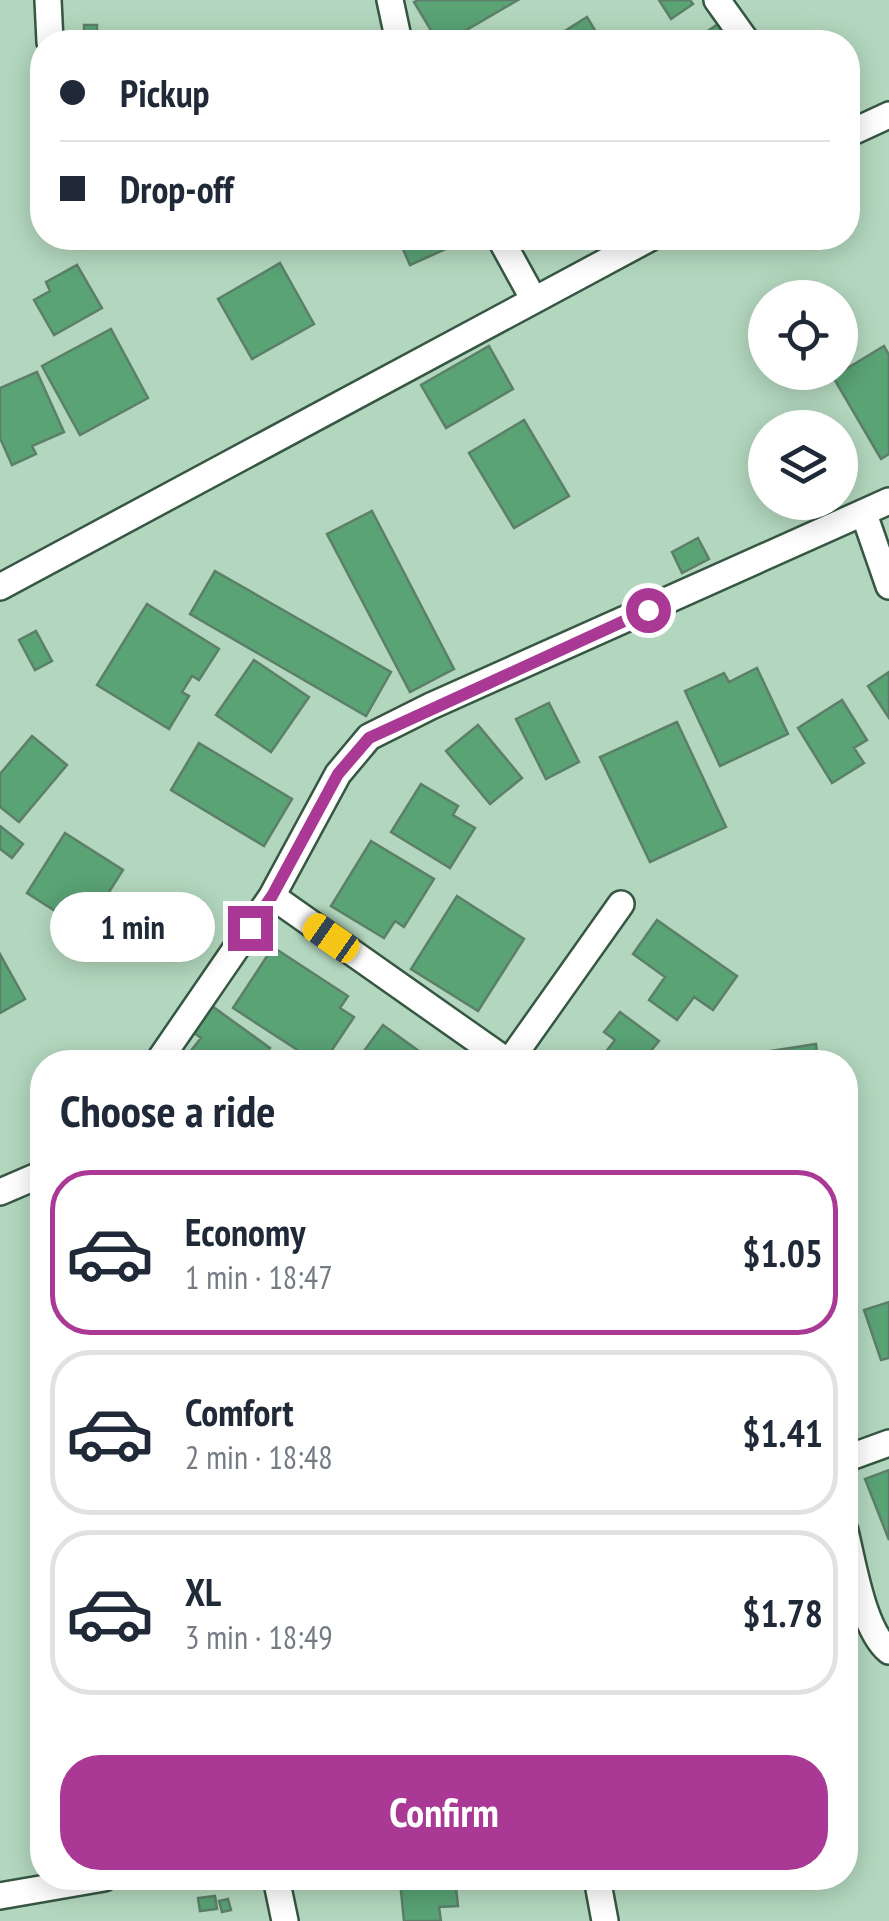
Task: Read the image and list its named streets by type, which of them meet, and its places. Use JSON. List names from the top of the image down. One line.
{"page":{"banner":["Pickup","Drop-off"],"bubble":"1 min","heading":"Choose a ride","list":[{"name":"Economy","note":"1 min · 18:47","value":"$1.05"},{"name":"Comfort","note":"2 min · 18:48","value":"$1.41"},{"name":"XL","note":"3 min · 18:49","value":"$1.78"}],"buttons":"Confirm"}}
